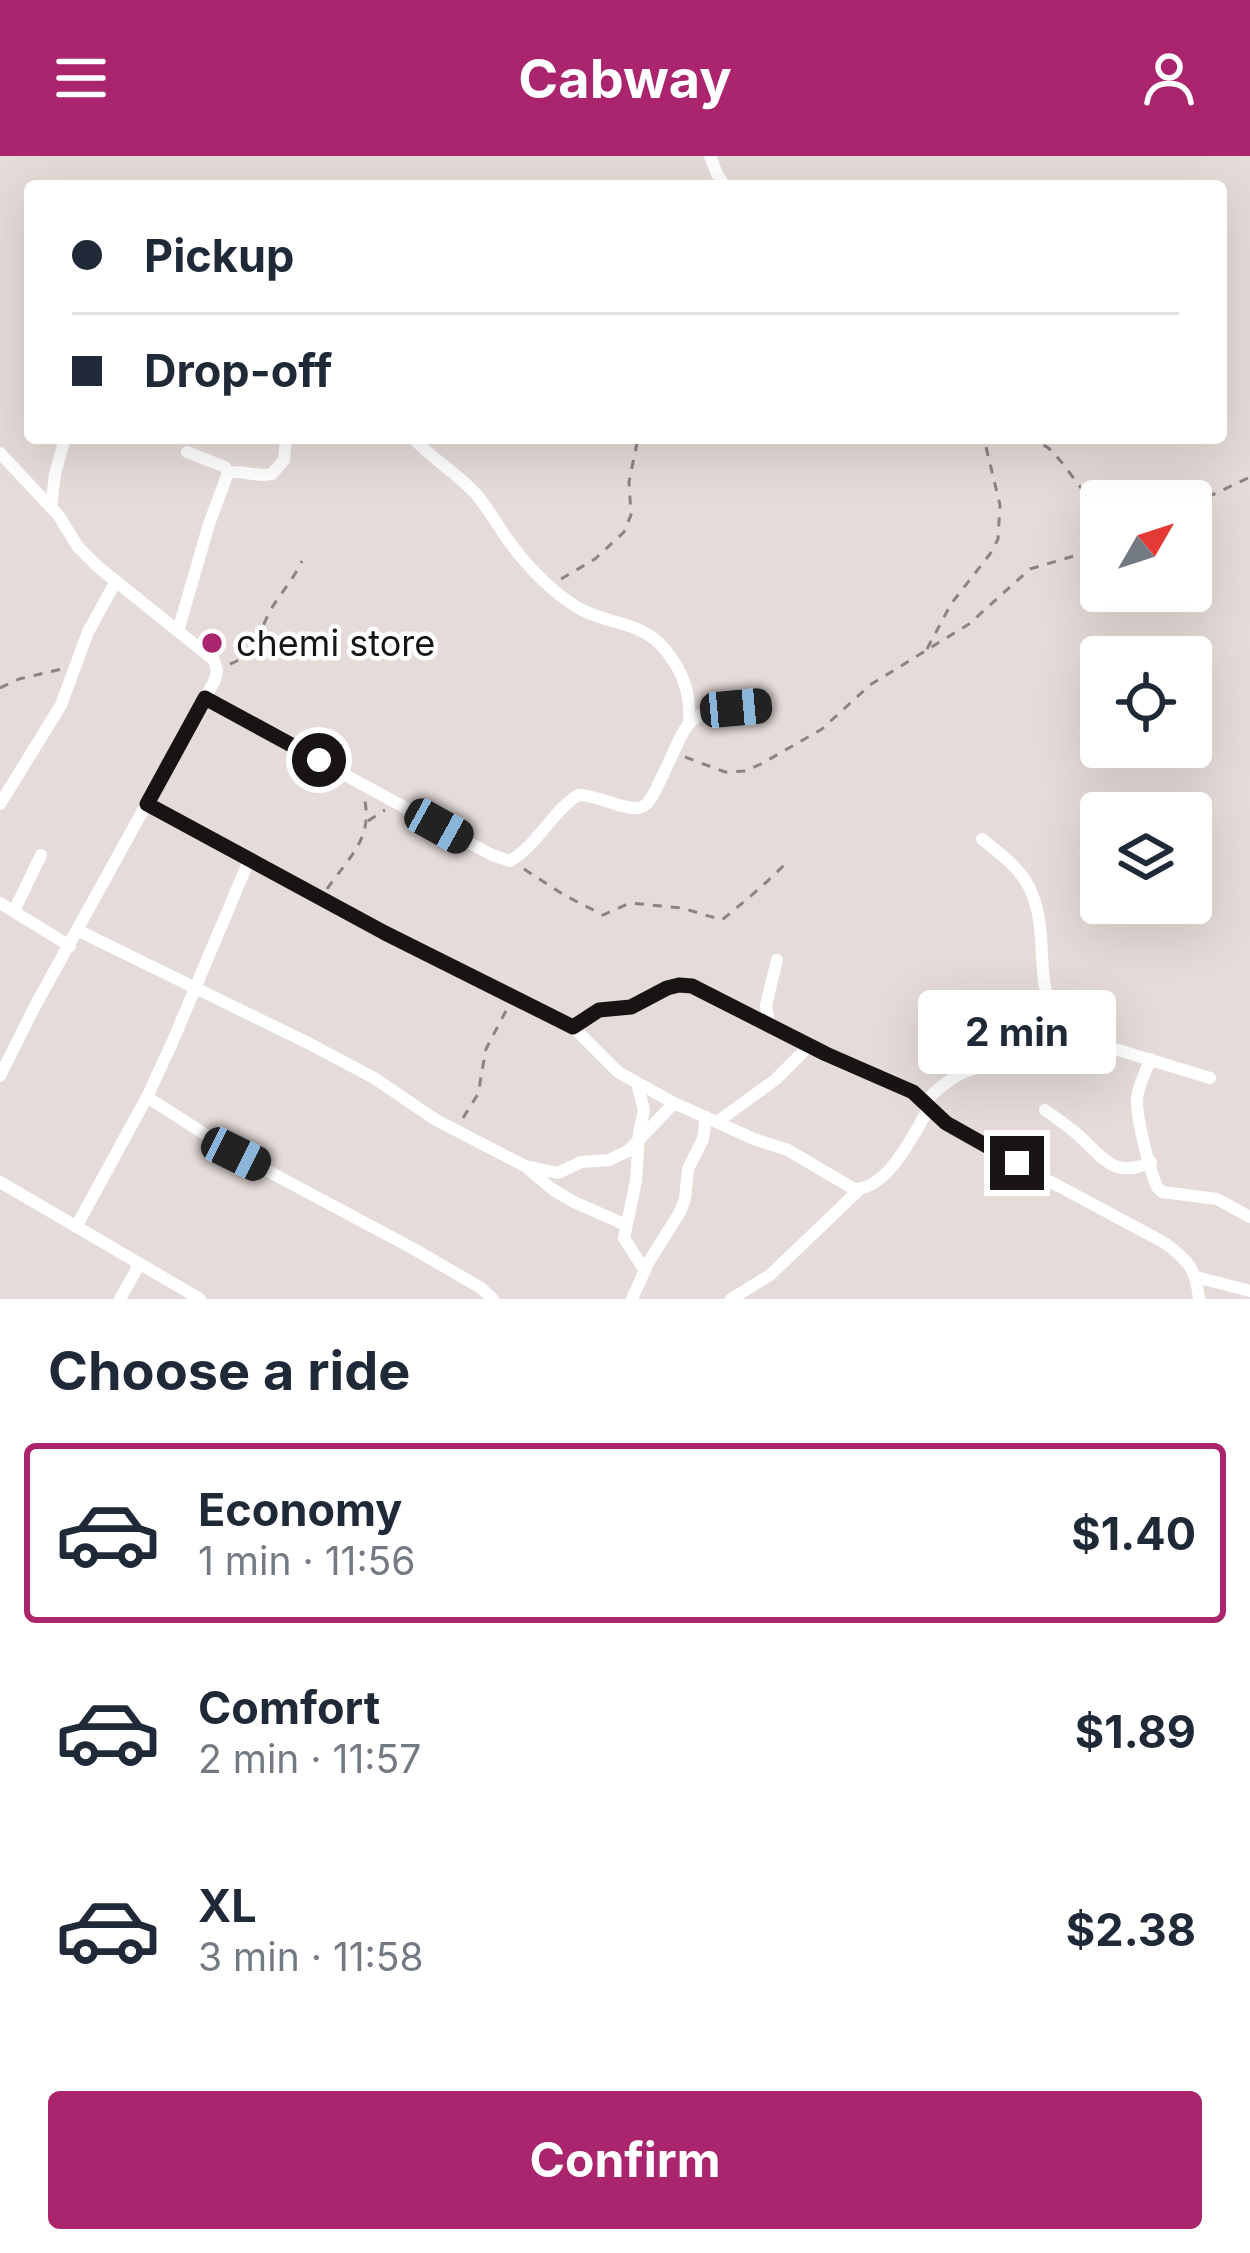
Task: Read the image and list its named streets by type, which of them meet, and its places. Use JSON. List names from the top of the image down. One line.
{"places":["chemi store"],"north":"top right","page":{"header":"Cabway","banner":["Pickup","Drop-off"],"bubble":"2 min","heading":"Choose a ride","list":[{"name":"Economy","note":"1 min · 11:56","value":"$1.40"},{"name":"Comfort","note":"2 min · 11:57","value":"$1.89"},{"name":"XL","note":"3 min · 11:58","value":"$2.38"}],"buttons":"Confirm"}}
